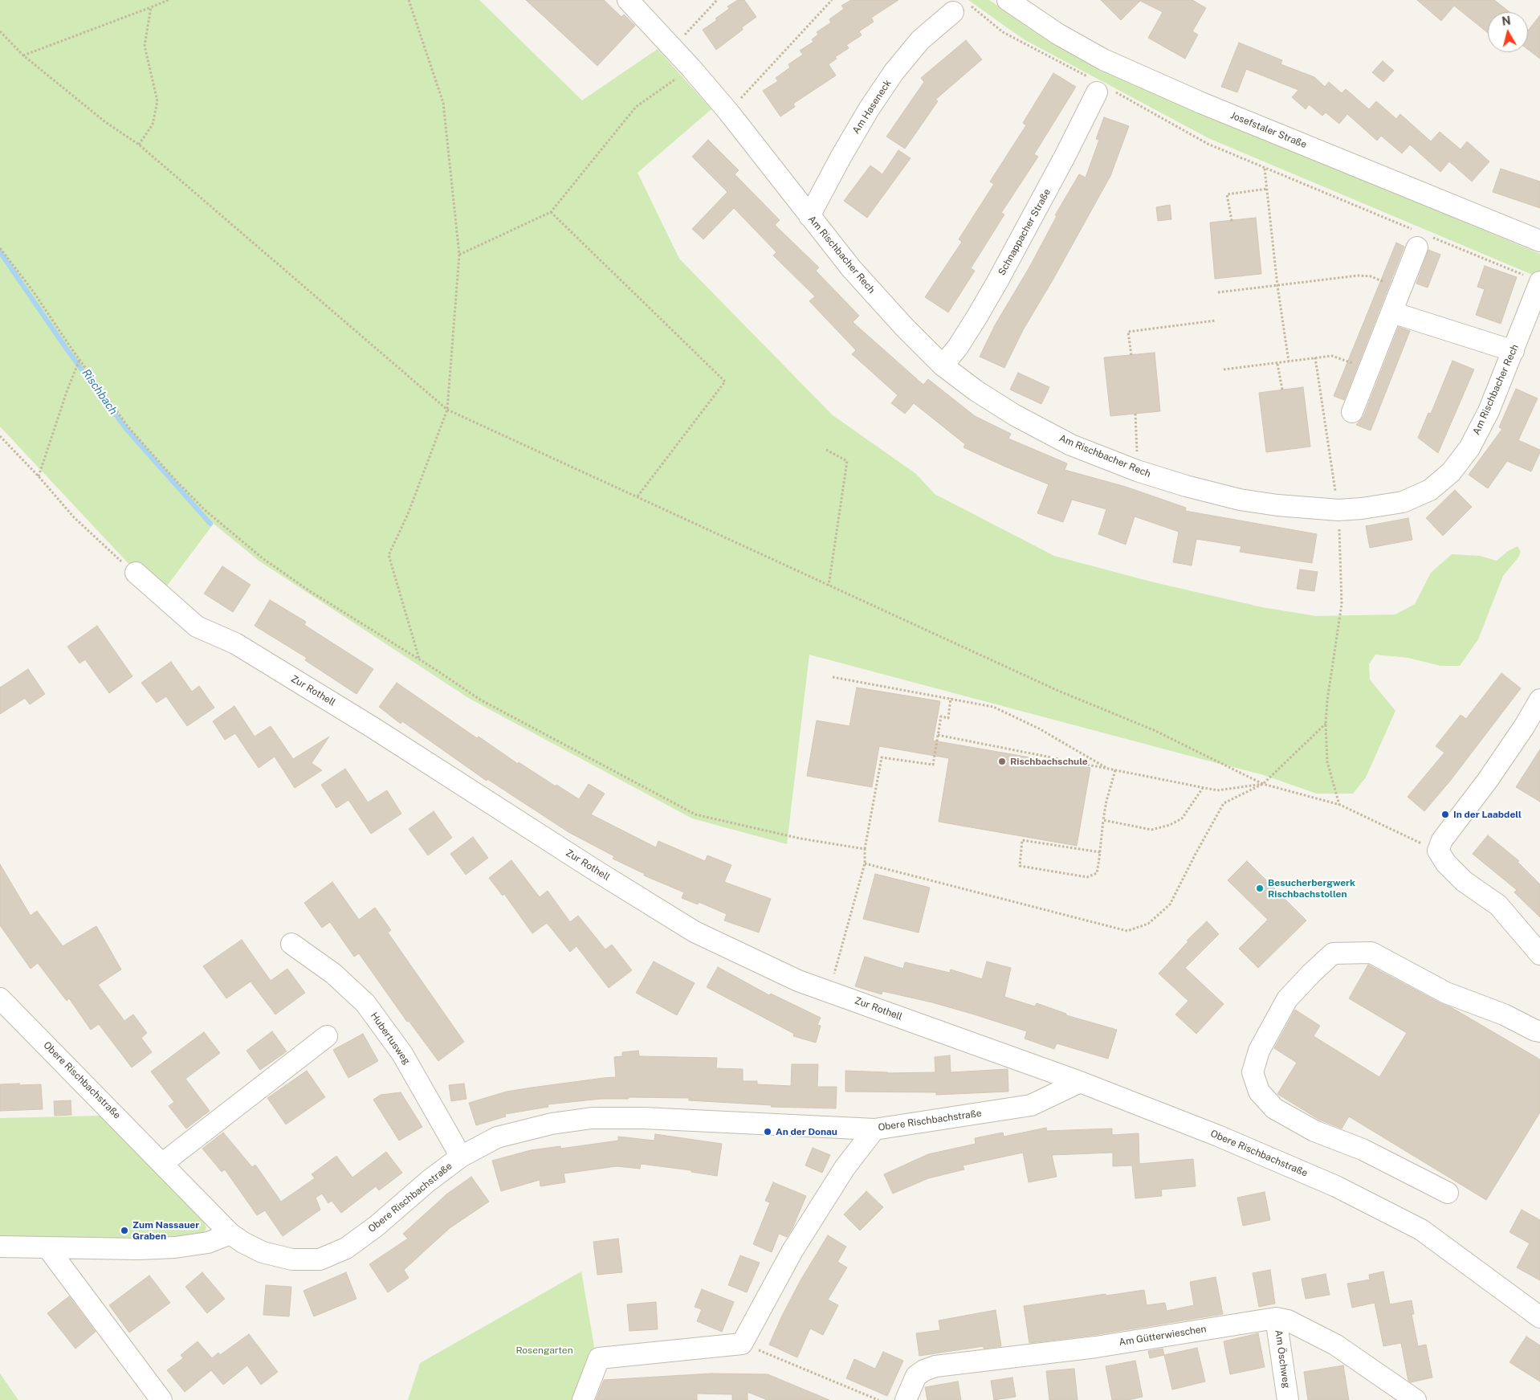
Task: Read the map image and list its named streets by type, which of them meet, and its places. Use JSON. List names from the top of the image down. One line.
{"streets":{"street":["Am Haseneck","Josefstaler Straße","Schnappacher Straße","Am Rischbacher Rech","Zur Rothell","Hubertusweg","Obere Rischbachstraße","Am Gütterwieschen","Am Öschweg"]},"crossings":[["Am Haseneck","Am Rischbacher Rech"],["Schnappacher Straße","Am Rischbacher Rech"],["Zur Rothell","Obere Rischbachstraße"],["Hubertusweg","Obere Rischbachstraße"],["Am Gütterwieschen","Am Öschweg"]],"water":["Rischbach"],"parks":["Rosengarten"],"places":["Rischbachschule","In der Laabdell","Besucherbergwerk Rischbachstollen","An der Donau","Zum Nassauer Graben"],"north":"top"}
